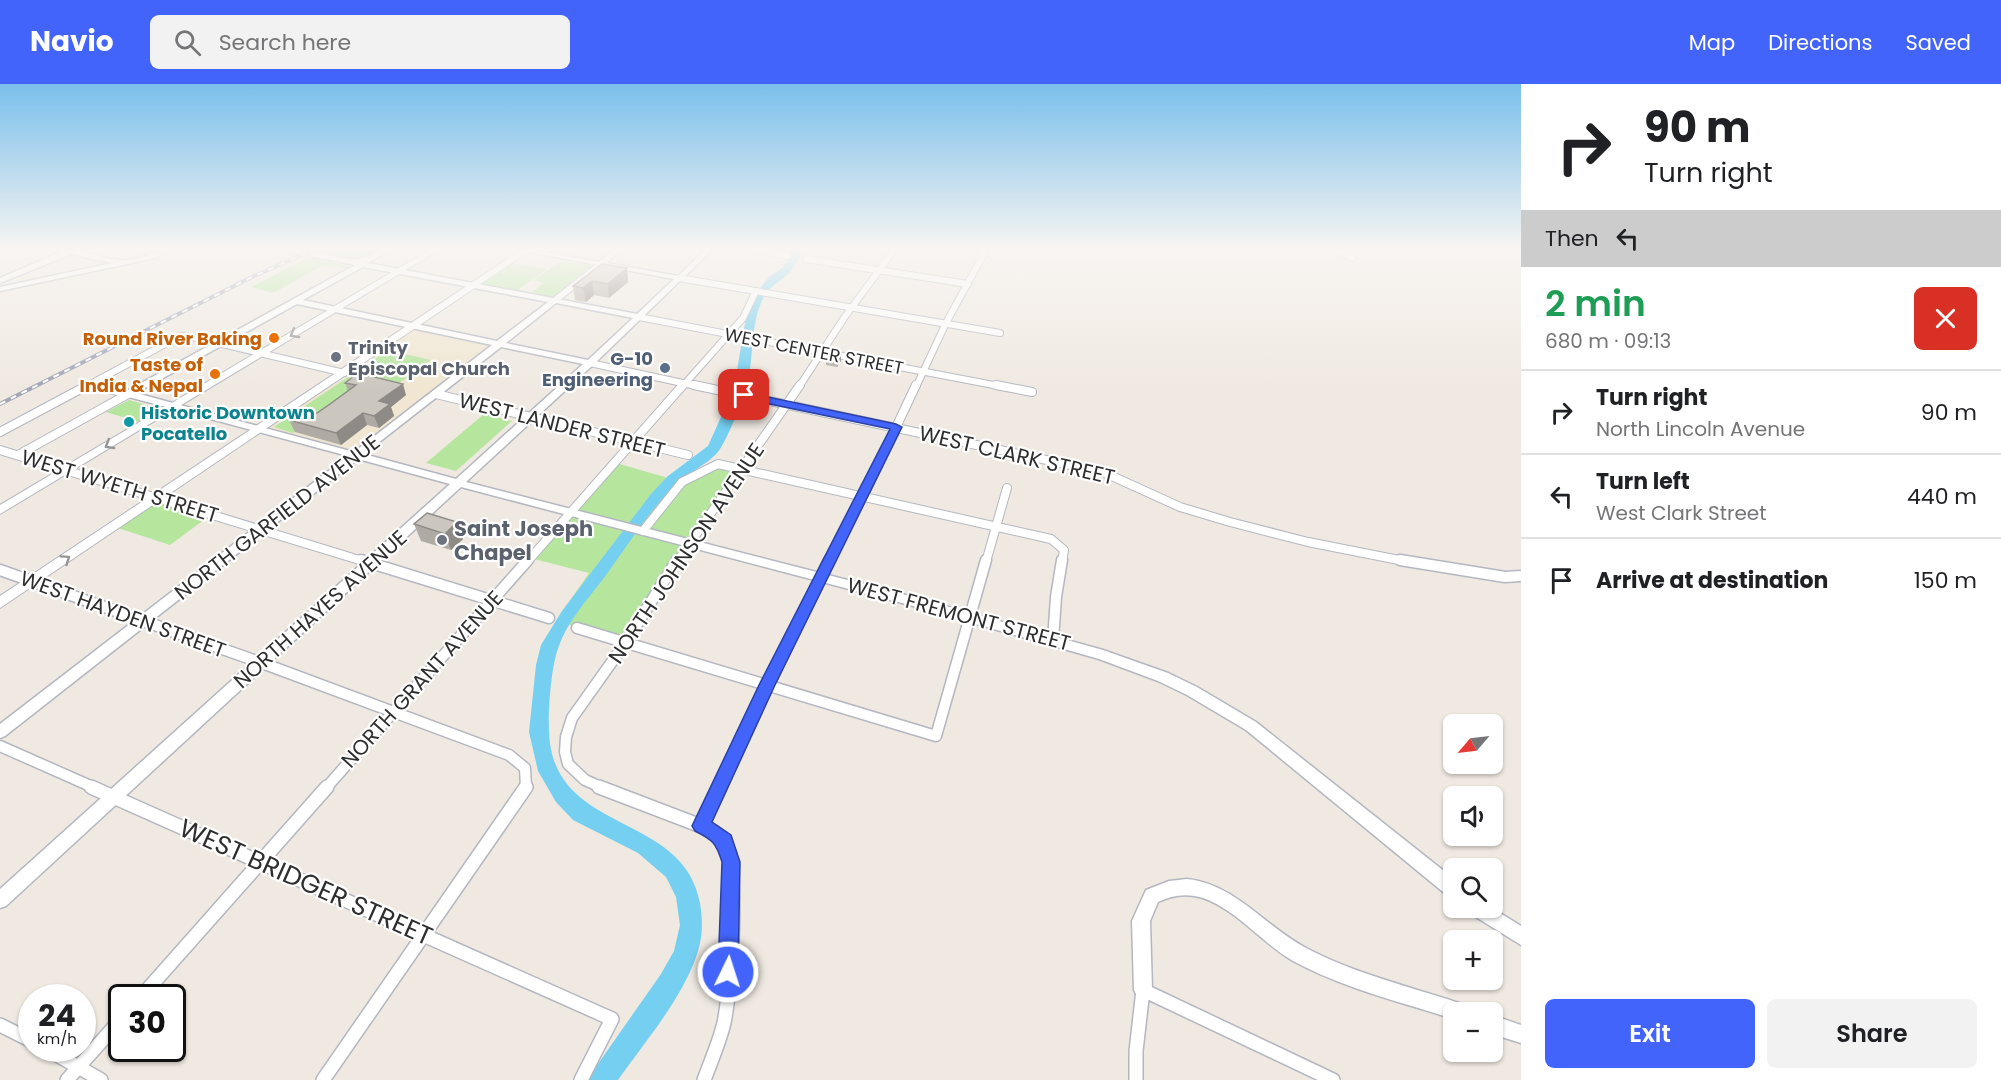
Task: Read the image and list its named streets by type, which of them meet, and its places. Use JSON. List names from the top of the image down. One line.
{"streets":{"street":["WEST CENTER STREET","WEST LANDER STREET","WEST CLARK STREET","WEST WYETH STREET","NORTH GARFIELD AVENUE","NORTH JOHNSON AVENUE","NORTH HAYES AVENUE","WEST HAYDEN STREET","WEST FREMONT STREET","NORTH GRANT AVENUE","WEST BRIDGER STREET"]},"crossings":[["WEST CENTER STREET","NORTH GARFIELD AVENUE"],["WEST CENTER STREET","NORTH JOHNSON AVENUE"],["WEST CENTER STREET","NORTH HAYES AVENUE"],["WEST CENTER STREET","NORTH GRANT AVENUE"],["WEST LANDER STREET","NORTH GARFIELD AVENUE"],["WEST LANDER STREET","NORTH HAYES AVENUE"],["WEST LANDER STREET","NORTH GRANT AVENUE"],["WEST CLARK STREET","NORTH GARFIELD AVENUE"],["WEST CLARK STREET","NORTH JOHNSON AVENUE"],["WEST CLARK STREET","NORTH HAYES AVENUE"],["WEST CLARK STREET","NORTH GRANT AVENUE"],["WEST WYETH STREET","NORTH GARFIELD AVENUE"],["WEST WYETH STREET","NORTH HAYES AVENUE"],["WEST WYETH STREET","NORTH GRANT AVENUE"],["NORTH GARFIELD AVENUE","WEST HAYDEN STREET"],["NORTH GARFIELD AVENUE","WEST FREMONT STREET"],["NORTH JOHNSON AVENUE","WEST FREMONT STREET"],["NORTH HAYES AVENUE","WEST HAYDEN STREET"],["NORTH HAYES AVENUE","WEST FREMONT STREET"],["NORTH HAYES AVENUE","WEST BRIDGER STREET"],["WEST HAYDEN STREET","NORTH GRANT AVENUE"],["WEST HAYDEN STREET","WEST BRIDGER STREET"],["WEST FREMONT STREET","NORTH GRANT AVENUE"],["NORTH GRANT AVENUE","WEST BRIDGER STREET"]],"places":["Round River Baking","Trinity Episcopal Church","G-10 Engineering","Taste of India & Nepal","Historic Downtown Pocatello","Saint Joseph Chapel"],"north":"bottom left","page":{"header":"Navio","search":"Search here","nav":["Map","Directions","Saved"],"turn":["90 m","Turn right"],"then":"Then","heading":["2 min","680 m · 09:13"],"list":[{"name":"Turn right","note":"North Lincoln Avenue","value":"90 m"},{"name":"Turn left","note":"West Clark Street","value":"440 m"},{"name":"Arrive at destination","value":"150 m"}],"map_buttons":["+","−"],"speed":"24 km/h","limit":"30","buttons":["Exit","Share"]}}
